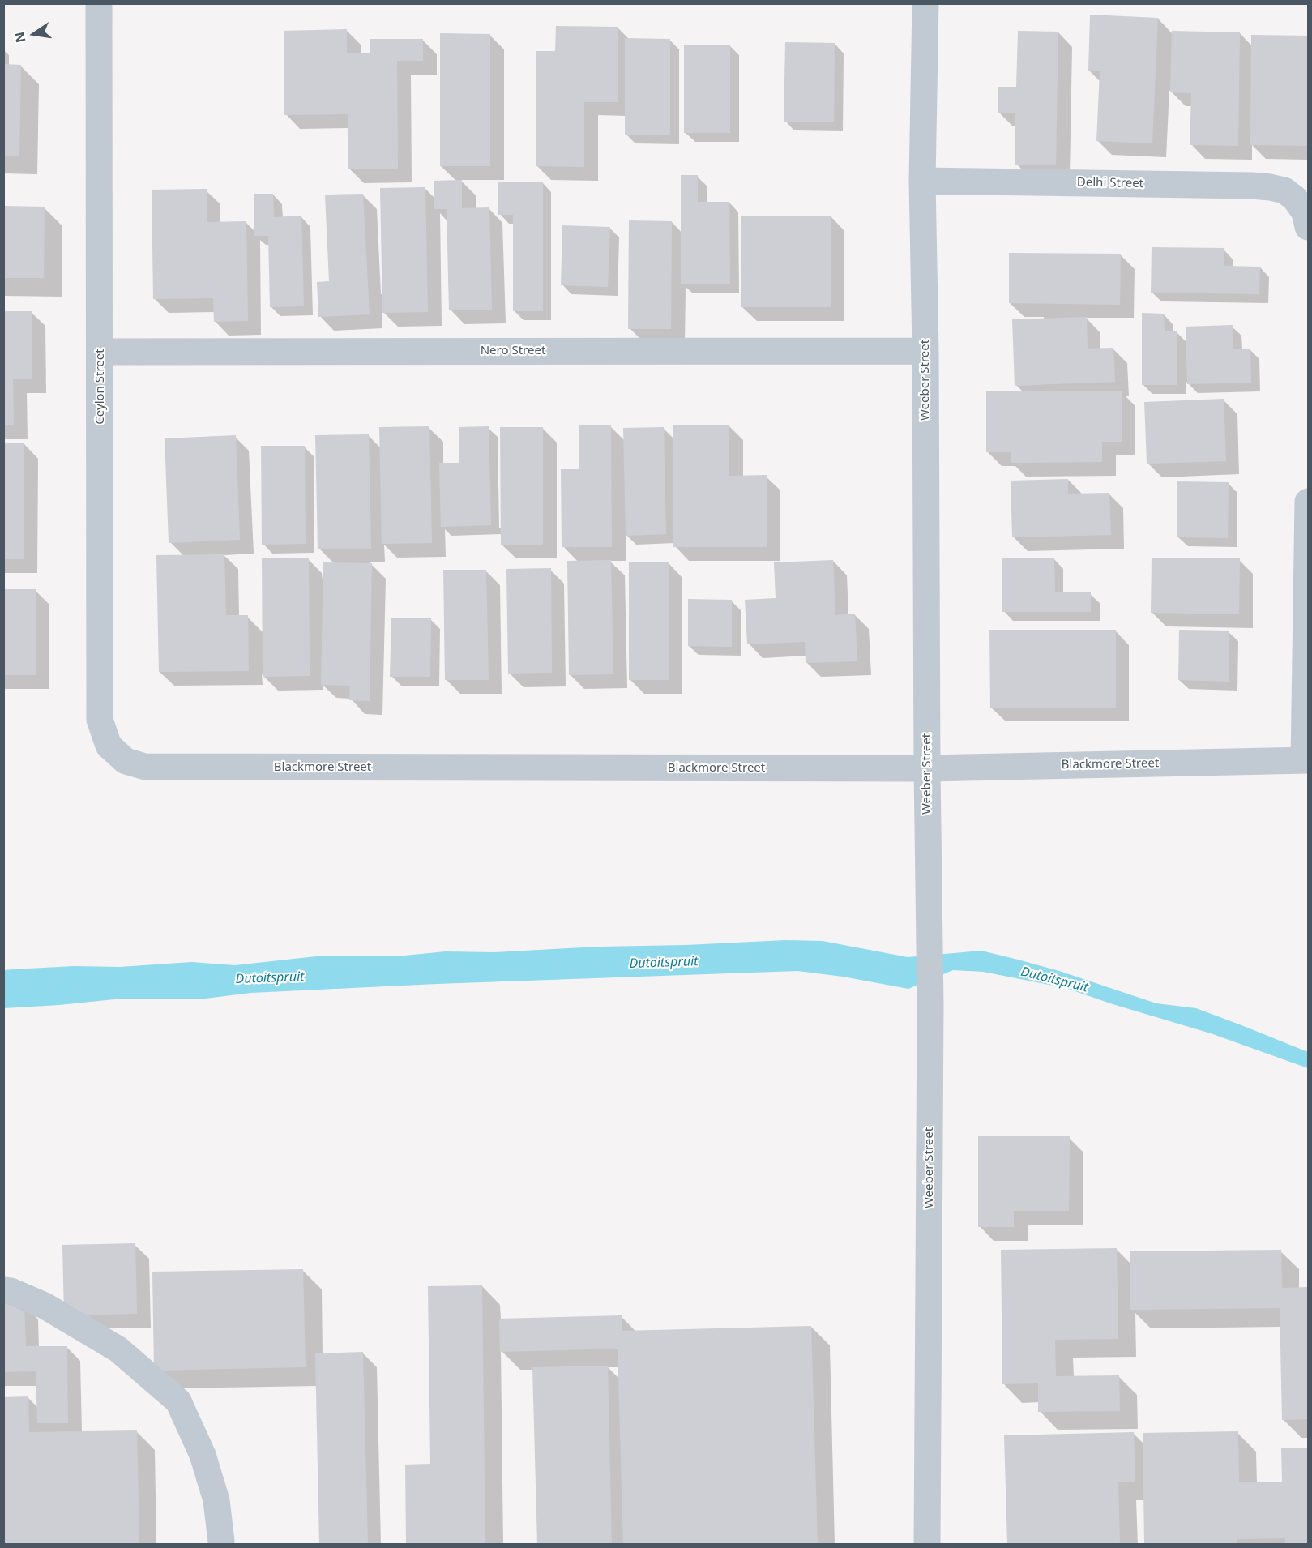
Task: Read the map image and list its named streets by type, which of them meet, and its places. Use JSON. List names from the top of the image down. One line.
{"streets":{"street":["Delhi Street","Nero Street","Weeber Street","Ceylon Street","Blackmore Street"]},"crossings":[["Delhi Street","Weeber Street"],["Nero Street","Weeber Street"],["Nero Street","Ceylon Street"],["Weeber Street","Blackmore Street"],["Ceylon Street","Blackmore Street"]],"water":["Dutoitspruit"],"north":"left"}
